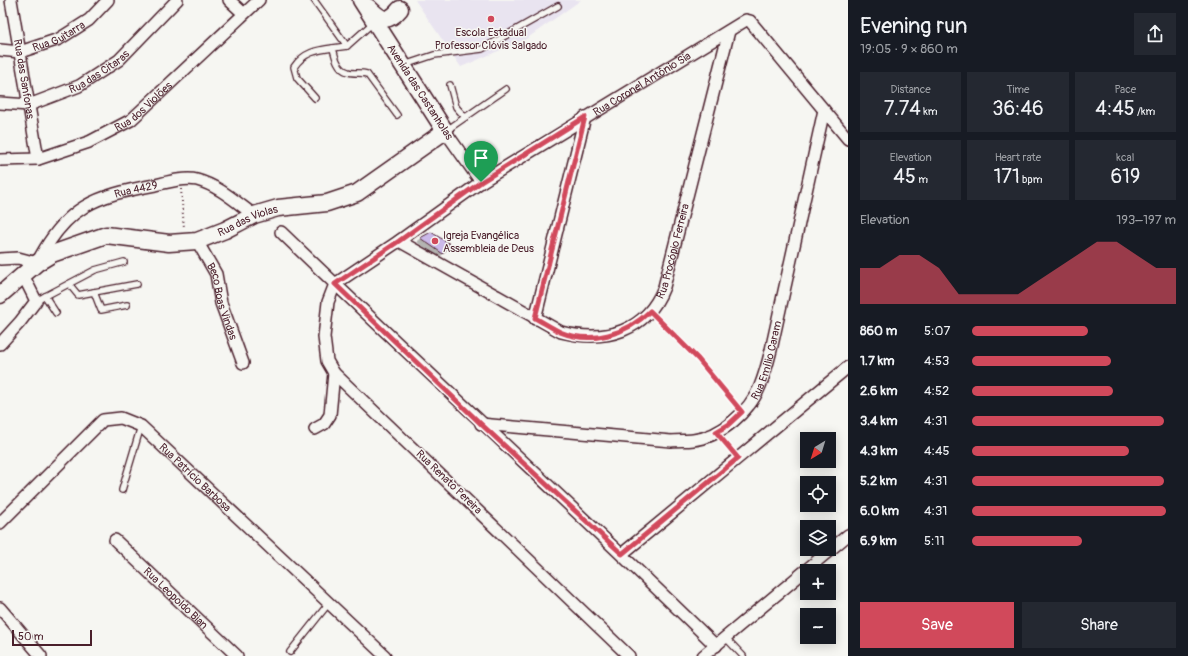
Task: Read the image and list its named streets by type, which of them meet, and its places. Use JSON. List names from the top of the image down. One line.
{"streets":{"street":["Rua Guitarra","Rua das Citaras","Rua das Sanfonas","Rua Coronel Antônio Sia","Avenida das Castanholas","Rua dos Violões","Rua 4429","Rua das Violas","Rua Procópio Ferreira","Beco Boas Vindas","Rua Emílio Caram","Rua Patrício Barbosa","Rua Renato Pereira","Rua Leopoldo Bian"]},"crossings":[["Rua Guitarra","Rua das Sanfonas"],["Rua das Citaras","Rua das Sanfonas"],["Rua das Sanfonas","Rua dos Violões"],["Rua Coronel Antônio Sia","Avenida das Castanholas"],["Rua Coronel Antônio Sia","Rua Procópio Ferreira"],["Rua Coronel Antônio Sia","Rua Emílio Caram"],["Rua Coronel Antônio Sia","Rua Renato Pereira"],["Avenida das Castanholas","Rua das Violas"],["Rua 4429","Rua das Violas"],["Rua das Violas","Beco Boas Vindas"]],"places":["Escola Estadual Professor Clóvis Salgado","Igreja Evangélica Assembleia de Deus"],"scale_bar":"50 m","north":"bottom left","page":{"heading":["Evening run","19:05 · 9 × 860 m"],"stats":[["Distance","7.74 km"],["Time","36:46"],["Pace","4:45 /km"],["Elevation","45 m"],["Heart rate","171 bpm"],["kcal","619"]],"chart":["Elevation","193–197 m"],"list":[{"name":"860 m","note":"5:07"},{"name":"1.7 km","note":"4:53"},{"name":"2.6 km","note":"4:52"},{"name":"3.4 km","note":"4:31"},{"name":"4.3 km","note":"4:45"},{"name":"5.2 km","note":"4:31"},{"name":"6.0 km","note":"4:31"},{"name":"6.9 km","note":"5:11"}],"map_buttons":["+","−"],"buttons":["Save","Share"],"scale":"50 m"}}
